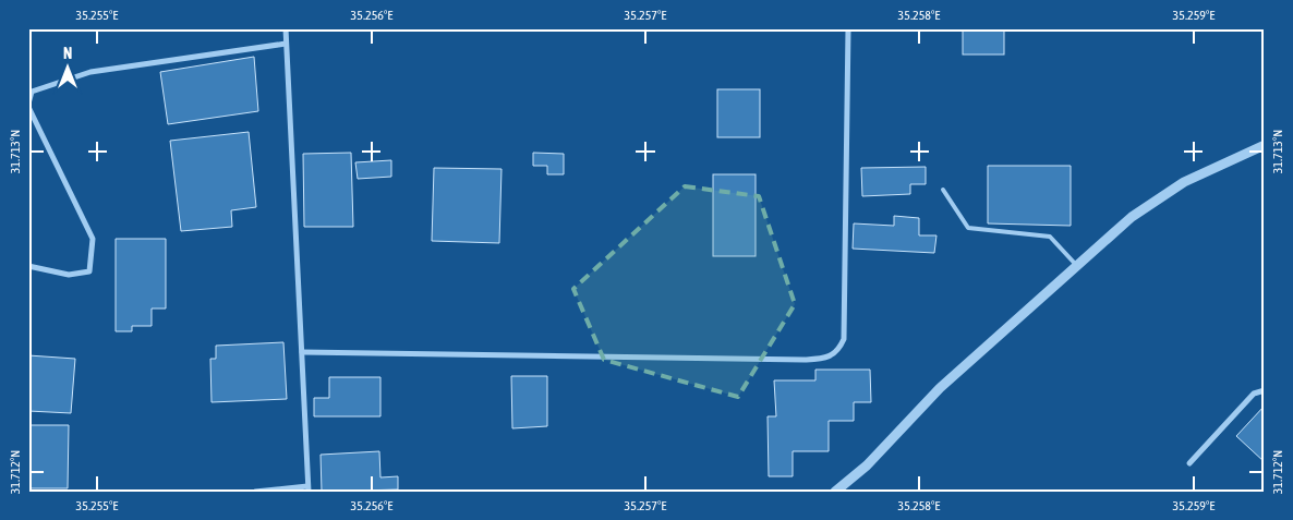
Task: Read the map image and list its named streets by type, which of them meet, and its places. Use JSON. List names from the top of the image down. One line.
{"north":"top","coordinates":["35.255°E","35.256°E","35.257°E","35.258°E","35.259°E","31.713°N","31.712°N"]}
